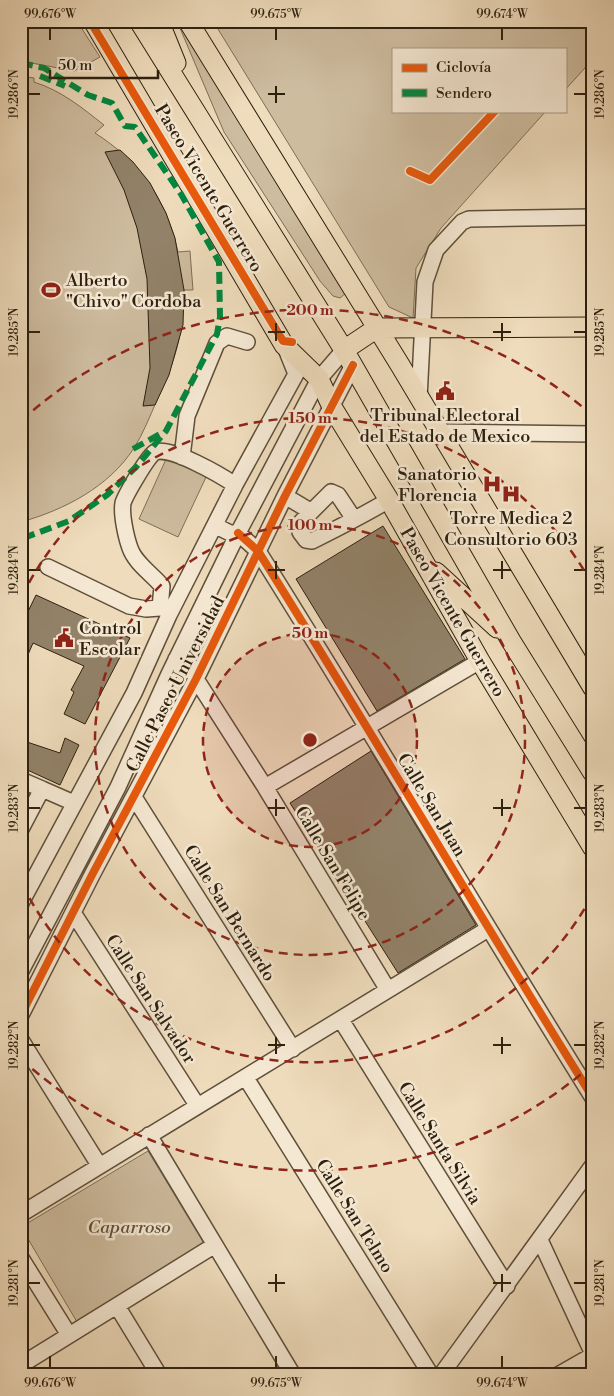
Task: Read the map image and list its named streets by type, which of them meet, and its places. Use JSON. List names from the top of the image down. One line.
{"streets":{"main road":["Paseo Vicente Guerrero"],"street":["Calle Paseo Universidad","Calle San Juan","Calle San Felipe","Calle San Bernardo","Calle San Salvador","Calle Santa Silvia","Calle San Telmo"]},"crossings":[["Paseo Vicente Guerrero","Calle Paseo Universidad"],["Calle Paseo Universidad","Calle San Juan"],["Calle Paseo Universidad","Calle San Felipe"],["Calle Paseo Universidad","Calle San Bernardo"],["Calle Paseo Universidad","Calle San Salvador"]],"parks":["Caparroso"],"places":{"sports":["Alberto \"Chivo\" Cordoba"],"public building":["Tribunal Electoral del Estado de Mexico","Control Escolar"],"hospital":["Sanatorio Florencia","Torre Medica 2 Consultorio 603"]},"legend":["Ciclovía","Sendero"],"scale_bar":"50 m","coordinates":["99.676°W","99.675°W","99.674°W","19.286°N","19.285°N","19.284°N","19.283°N","19.282°N","19.281°N"],"rings":["200 m","150 m","100 m","50 m"]}
